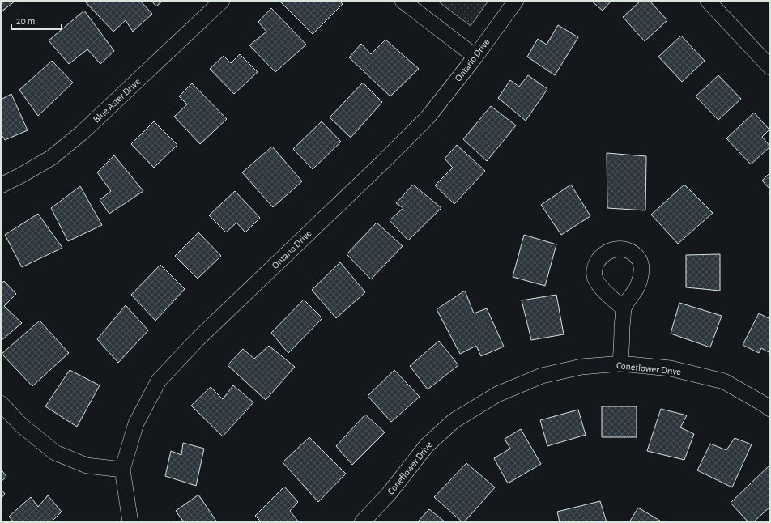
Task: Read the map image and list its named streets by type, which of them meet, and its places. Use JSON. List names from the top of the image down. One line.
{"streets":{"street":["Ontario Drive","Blue Aster Drive","Coneflower Drive"]},"scale_bar":"20 m"}
